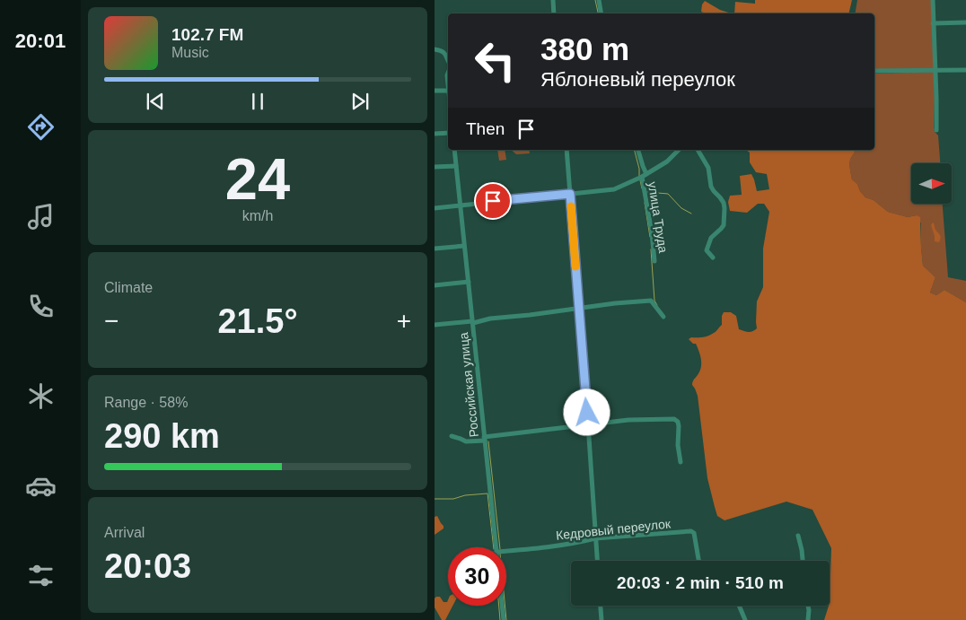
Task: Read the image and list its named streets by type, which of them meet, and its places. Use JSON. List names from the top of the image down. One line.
{"streets":{"street":["улица Труда","Российская улица","Кедровый переулок"]},"north":"right","page":{"tabs":"20:01","turn":["380 m","Яблоневый переулок"],"song":["102.7 FM","Music"],"then":"Then","tile":[["24","km/h"],"Climate",["Range · 58%","290 km"],["Arrival","20:03"]],"heat":["−","21.5°","+"],"limit":"30","trip":"20:03 · 2 min · 510 m"}}
